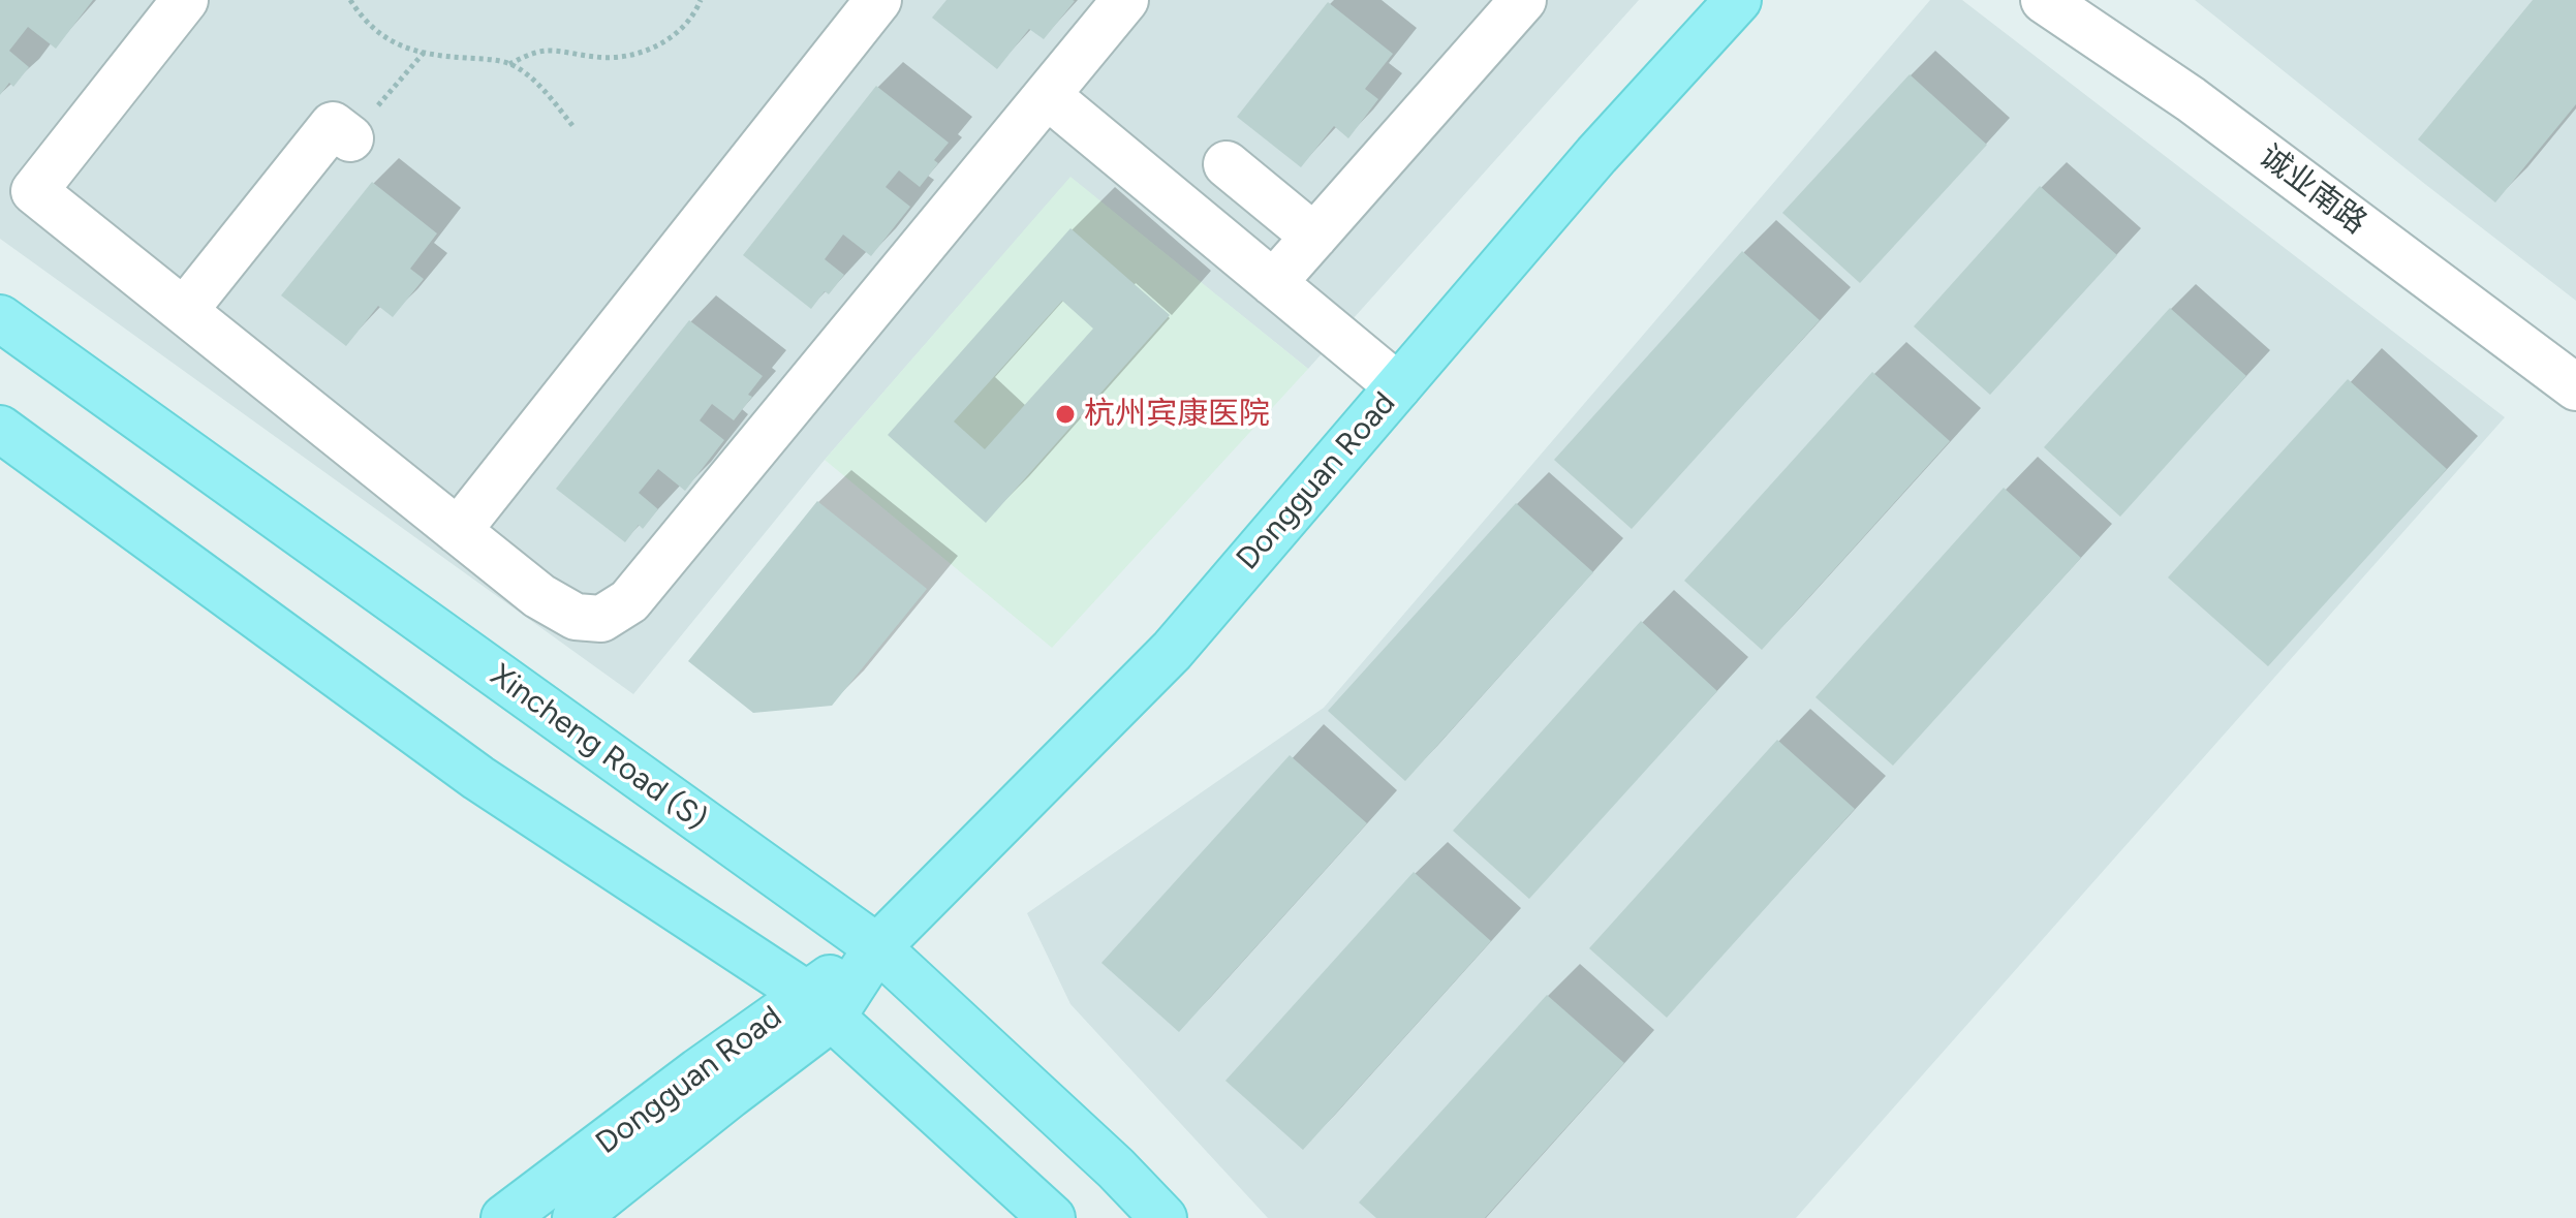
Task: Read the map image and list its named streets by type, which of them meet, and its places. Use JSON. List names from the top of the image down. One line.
{"streets":{"main road":["Dongguan Road","Xincheng Road (S)"],"street":["诚业南路"]},"crossings":[["Dongguan Road","Xincheng Road (S)"]],"places":["杭州宾康医院"]}
